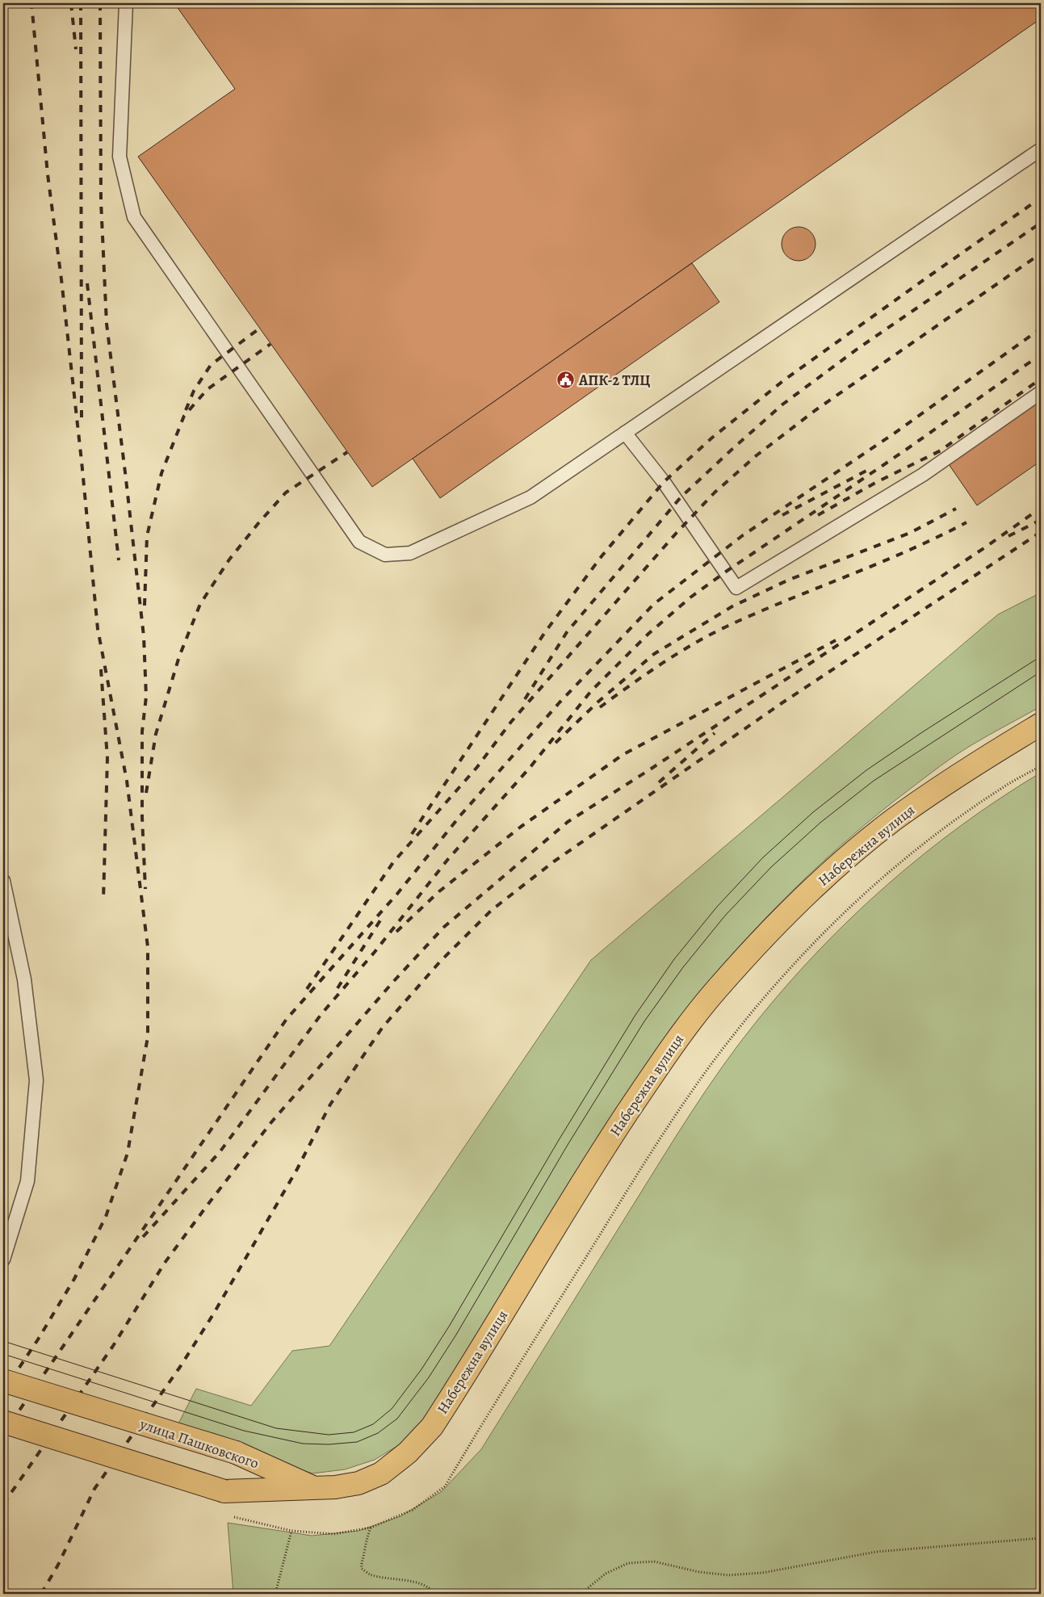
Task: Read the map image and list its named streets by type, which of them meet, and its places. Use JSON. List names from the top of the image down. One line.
{"streets":{"highway":["Набережна вулиця","улица Пашковского"]},"crossings":[["Набережна вулиця","улица Пашковского"]],"places":{"public building":["АПК-2 ТЛЦ"]}}
